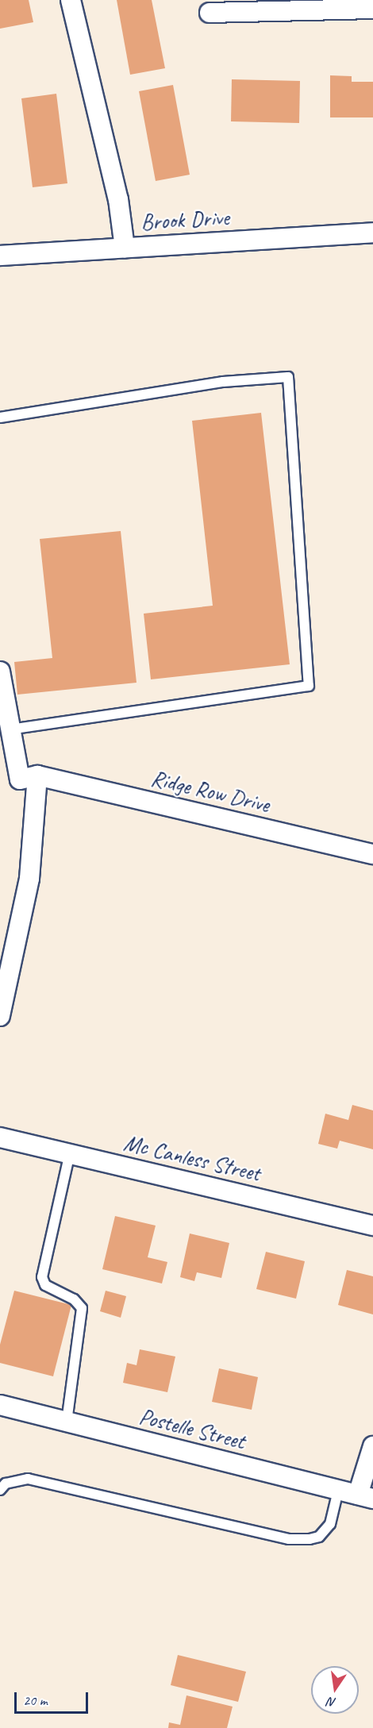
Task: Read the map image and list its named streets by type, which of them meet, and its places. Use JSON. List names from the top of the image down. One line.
{"streets":{"street":["Brook Drive","Ridge Row Drive","Mc Canless Street","Postelle Street"]},"scale_bar":"20 m","north":"bottom"}
